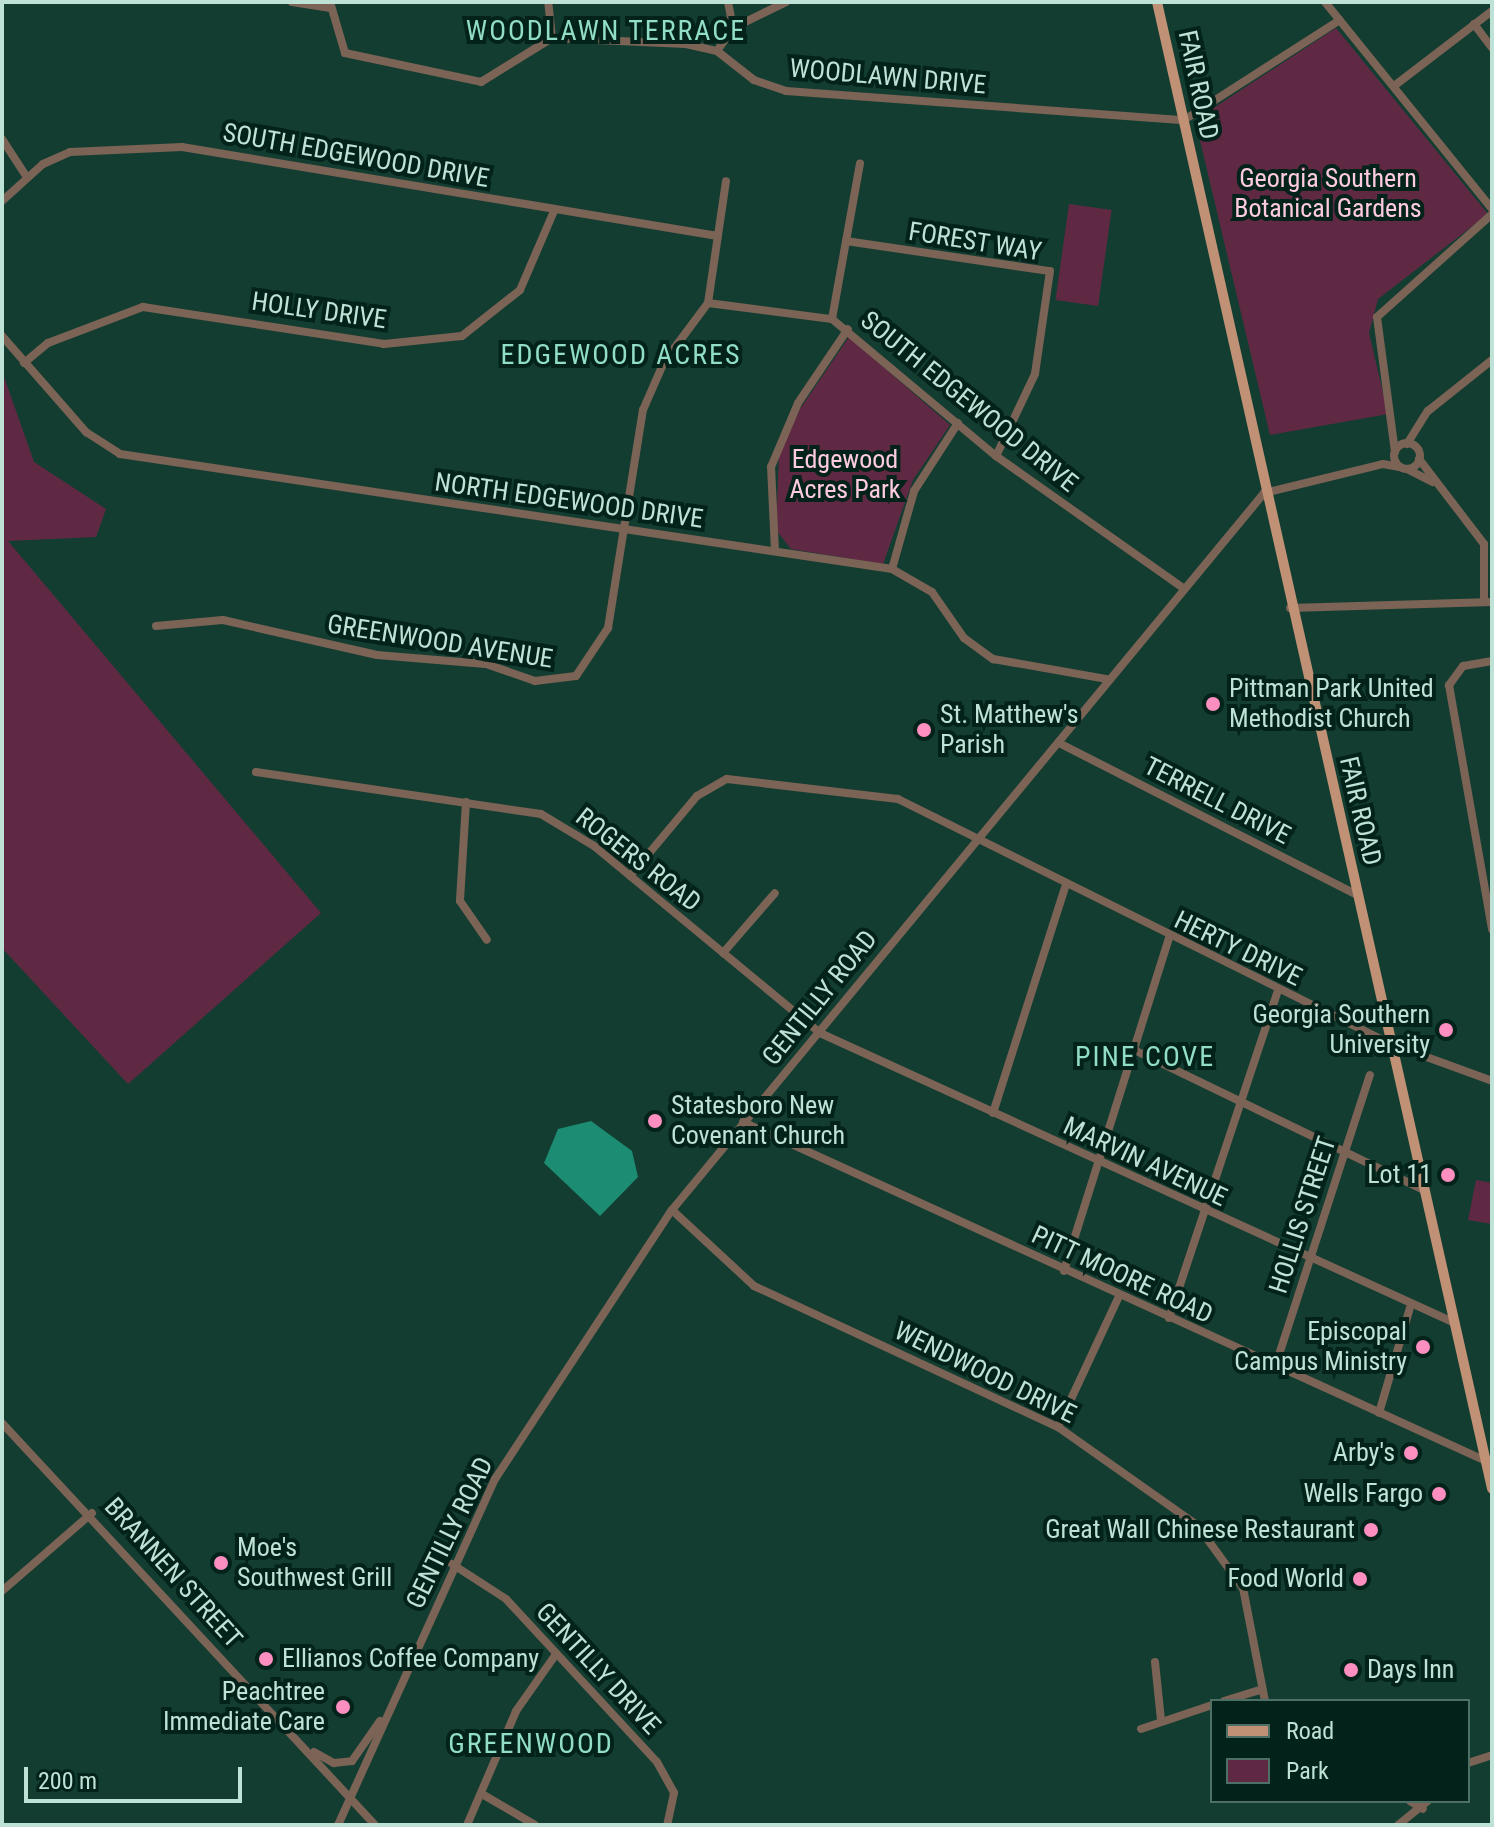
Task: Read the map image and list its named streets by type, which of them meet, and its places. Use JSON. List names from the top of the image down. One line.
{"streets":{"main road":["FAIR ROAD"],"street":["WOODLAWN DRIVE","SOUTH EDGEWOOD DRIVE","FOREST WAY","HOLLY DRIVE","NORTH EDGEWOOD DRIVE","GREENWOOD AVENUE","TERRELL DRIVE","ROGERS ROAD","HERTY DRIVE","GENTILLY ROAD","MARVIN AVENUE","HOLLIS STREET","PITT MOORE ROAD","WENDWOOD DRIVE","BRANNEN STREET","GENTILLY DRIVE"]},"crossings":[["WOODLAWN DRIVE","FAIR ROAD"],["FAIR ROAD","TERRELL DRIVE"],["FAIR ROAD","HERTY DRIVE"],["FAIR ROAD","GENTILLY ROAD"],["FAIR ROAD","MARVIN AVENUE"],["FAIR ROAD","PITT MOORE ROAD"],["SOUTH EDGEWOOD DRIVE","FOREST WAY"],["SOUTH EDGEWOOD DRIVE","HOLLY DRIVE"],["SOUTH EDGEWOOD DRIVE","GREENWOOD AVENUE"],["SOUTH EDGEWOOD DRIVE","GENTILLY ROAD"],["HOLLY DRIVE","NORTH EDGEWOOD DRIVE"],["NORTH EDGEWOOD DRIVE","GREENWOOD AVENUE"],["NORTH EDGEWOOD DRIVE","GENTILLY ROAD"],["TERRELL DRIVE","GENTILLY ROAD"],["ROGERS ROAD","HERTY DRIVE"],["ROGERS ROAD","GENTILLY ROAD"],["ROGERS ROAD","MARVIN AVENUE"],["HERTY DRIVE","GENTILLY ROAD"],["GENTILLY ROAD","MARVIN AVENUE"],["GENTILLY ROAD","PITT MOORE ROAD"],["GENTILLY ROAD","WENDWOOD DRIVE"],["GENTILLY ROAD","BRANNEN STREET"],["GENTILLY ROAD","GENTILLY DRIVE"],["MARVIN AVENUE","HOLLIS STREET"],["HOLLIS STREET","PITT MOORE ROAD"]],"districts":["WOODLAWN TERRACE","EDGEWOOD ACRES","PINE COVE","GREENWOOD"],"parks":["Georgia Southern Botanical Gardens","Edgewood Acres Park"],"places":["Pittman Park United Methodist Church","St. Matthew's Parish","Georgia Southern University","Statesboro New Covenant Church","Lot 11","Episcopal Campus Ministry","Arby's","Wells Fargo","Great Wall Chinese Restaurant","Moe's Southwest Grill","Food World","Ellianos Coffee Company","Days Inn","Peachtree Immediate Care"],"legend":["Road","Park"],"scale_bar":"200 m"}
